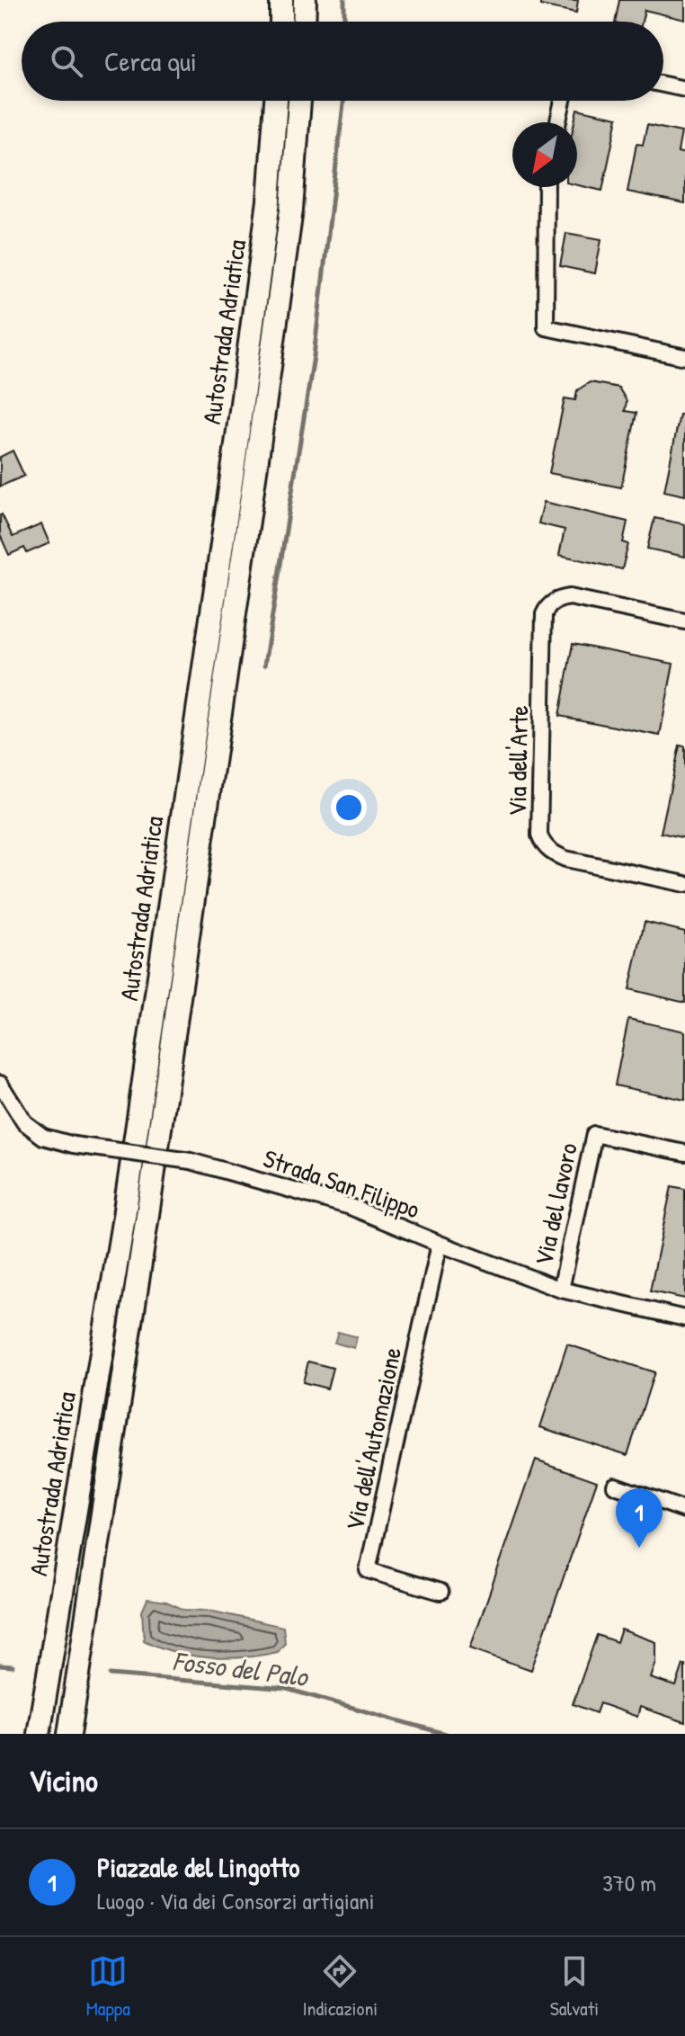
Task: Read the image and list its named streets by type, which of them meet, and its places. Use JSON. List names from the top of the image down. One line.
{"streets":{"highway":["Autostrada Adriatica"],"street":["Via dell'Arte","Strada San Filippo","Via del lavoro","Via dell'Automazione"]},"crossings":[["Strada San Filippo","Via del lavoro"],["Strada San Filippo","Via dell'Automazione"]],"water":["Fosso del Palo"],"north":"bottom left","page":{"search":"Cerca qui","pins":"1","heading":"Vicino","list":[{"mark":"1","name":"Piazzale del Lingotto","note":"Luogo · Via dei Consorzi artigiani","value":"370 m"}],"nav":["Mappa","Indicazioni","Salvati"]}}
